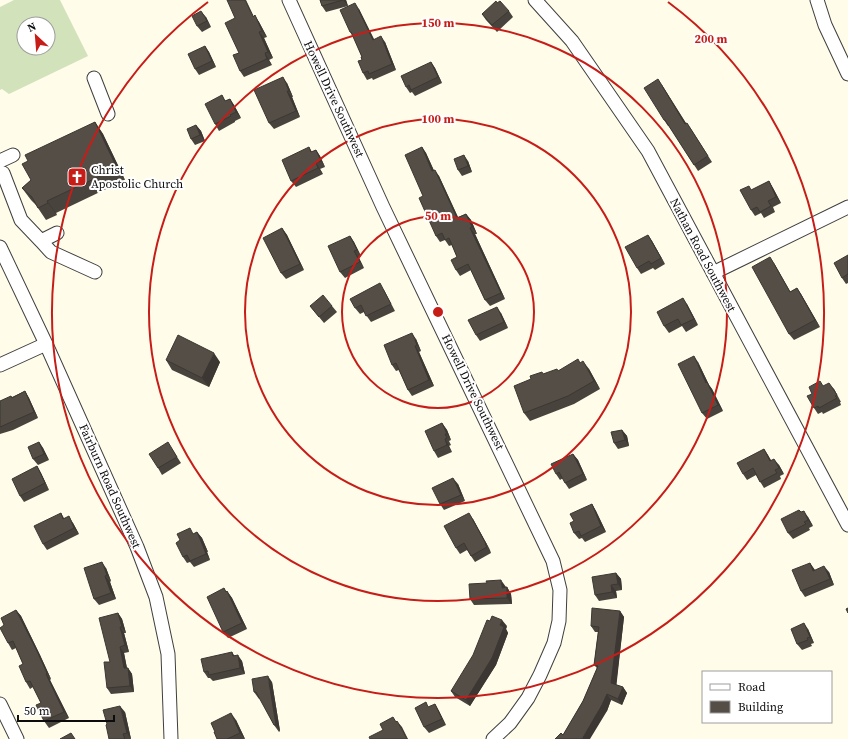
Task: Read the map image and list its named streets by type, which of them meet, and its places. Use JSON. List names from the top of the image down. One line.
{"streets":{"street":["Howell Drive Southwest","Nathan Road Southwest","Fairburn Road Southwest"]},"places":{"church":["Christ Apostolic Church"]},"legend":["Road","Building"],"scale_bar":"50 m","north":"top left","rings":["150 m","200 m","100 m","50 m"]}
